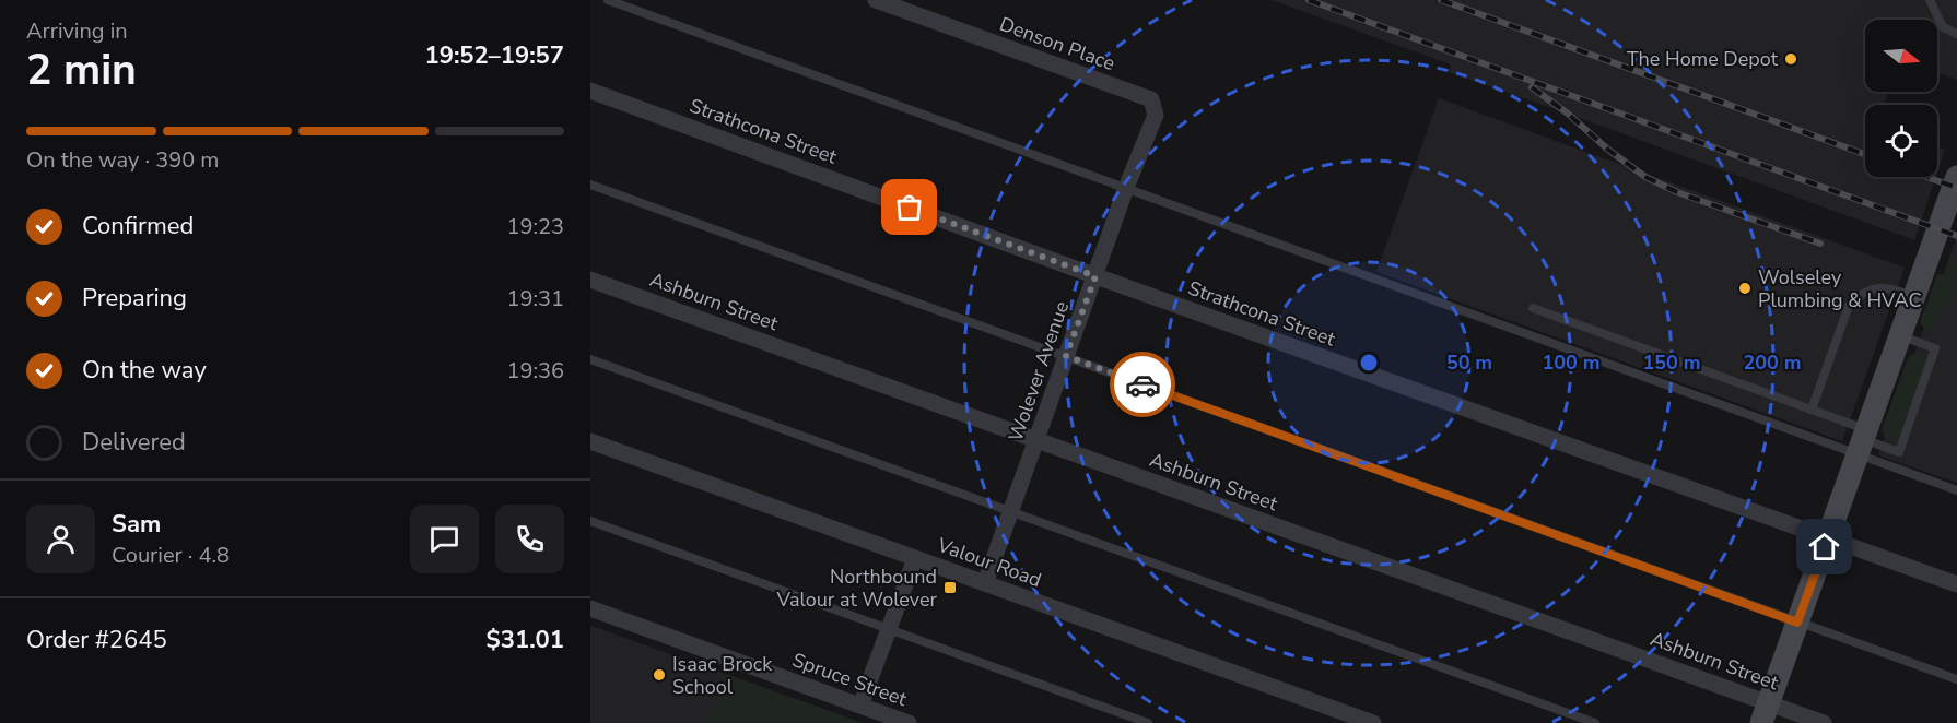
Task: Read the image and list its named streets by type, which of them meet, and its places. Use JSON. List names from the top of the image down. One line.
{"streets":{"street":["Denson Place","Strathcona Street","Ashburn Street","Wolever Avenue","Valour Road","Spruce Street"]},"crossings":[["Denson Place","Wolever Avenue"],["Strathcona Street","Wolever Avenue"],["Ashburn Street","Wolever Avenue"],["Wolever Avenue","Valour Road"]],"places":{"other":["The Home Depot","Wolseley Plumbing & HVAC","Isaac Brock School"],"transit":["Northbound Valour at Wolever"]},"north":"right","page":{"heading":["2 min","Arriving in","19:52–19:57"],"panel":["Sam","Courier · 4.8","Order #2645","$31.01"],"bar":"On the way · 390 m","list":[["Confirmed","19:23"],["Preparing","19:31"],["On the way","19:36"],"Delivered"]},"rings":["50 m","100 m","150 m","200 m"]}
